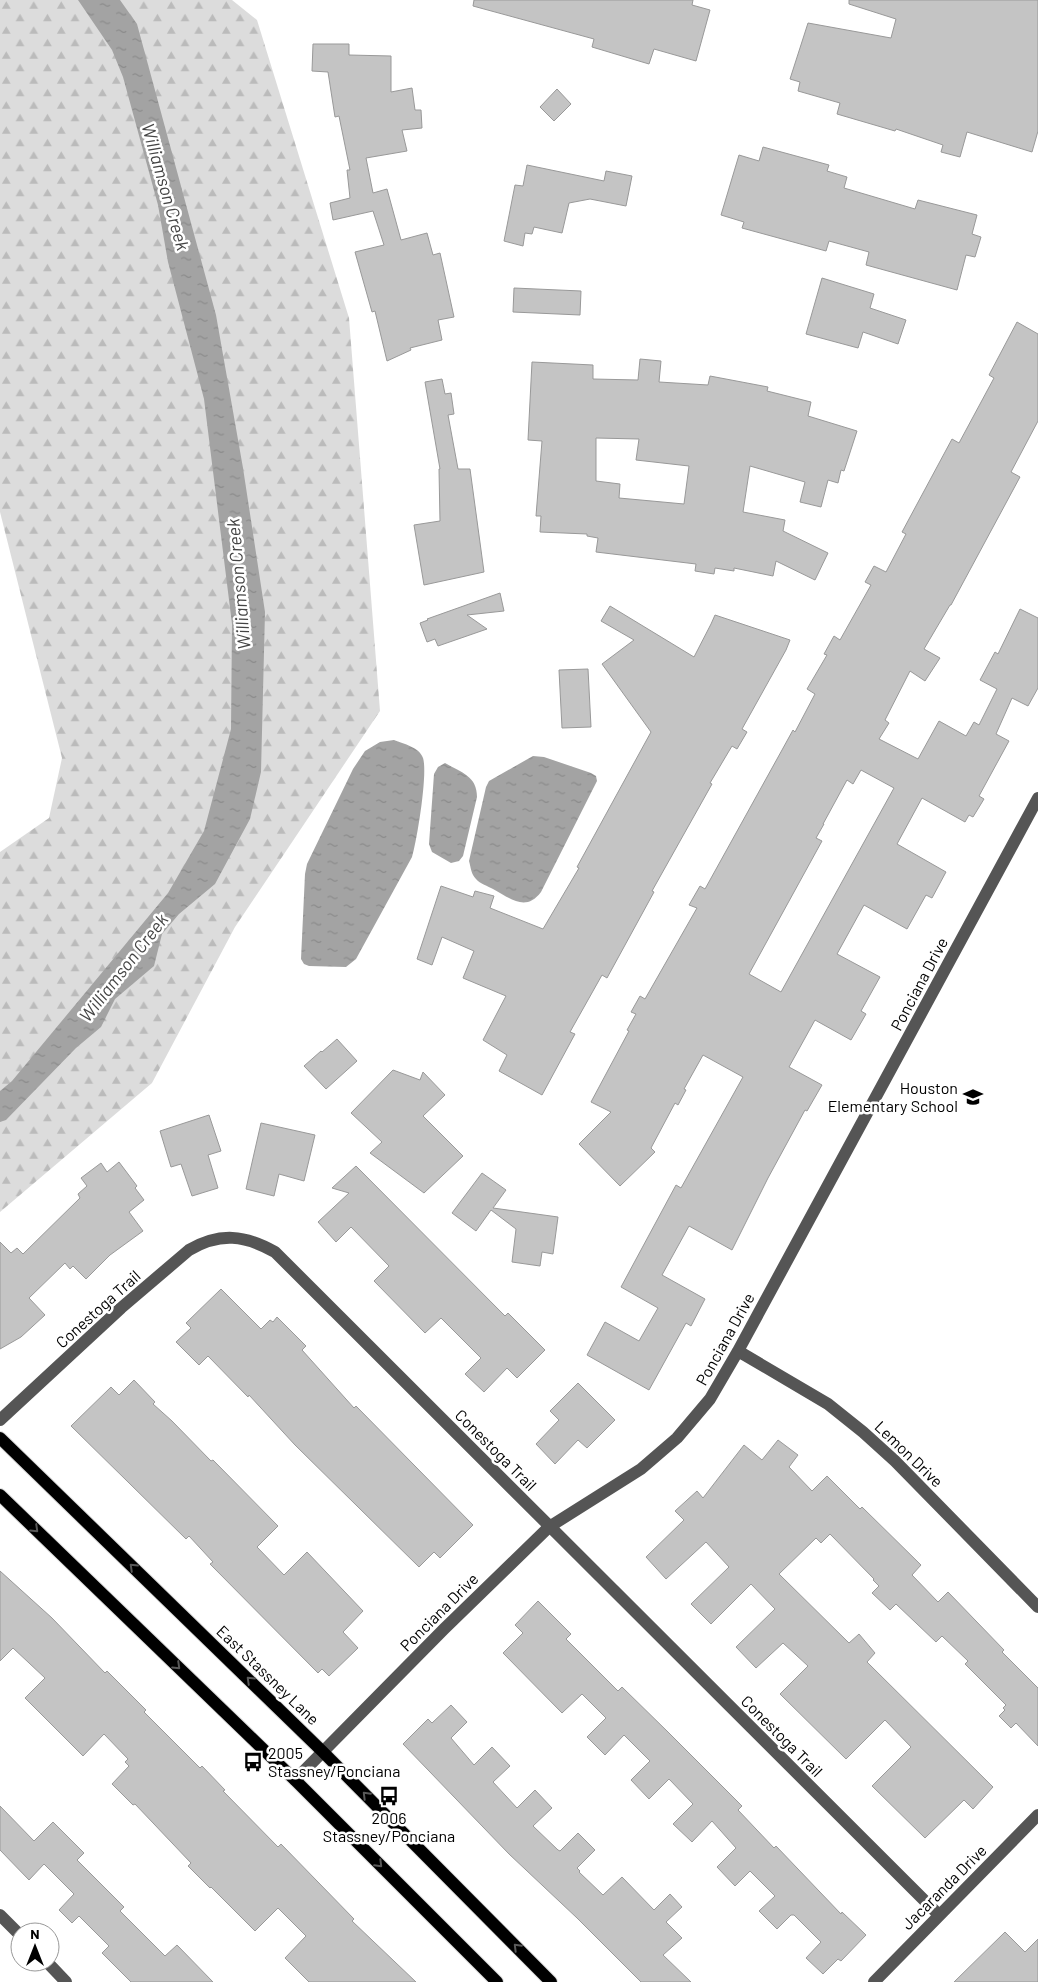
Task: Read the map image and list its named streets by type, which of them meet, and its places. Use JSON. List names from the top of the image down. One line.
{"streets":{"main road":["East Stassney Lane"],"street":["Ponciana Drive","Conestoga Trail","Lemon Drive","Jacaranda Drive"]},"crossings":[["Ponciana Drive","Conestoga Trail"],["Ponciana Drive","Lemon Drive"],["Ponciana Drive","East Stassney Lane"],["Conestoga Trail","Jacaranda Drive"]],"water":["Williamson Creek"],"places":{"school or university":["Houston Elementary School"],"bus stop":["2005 Stassney/Ponciana","2006 Stassney/Ponciana"]},"north":"top"}
